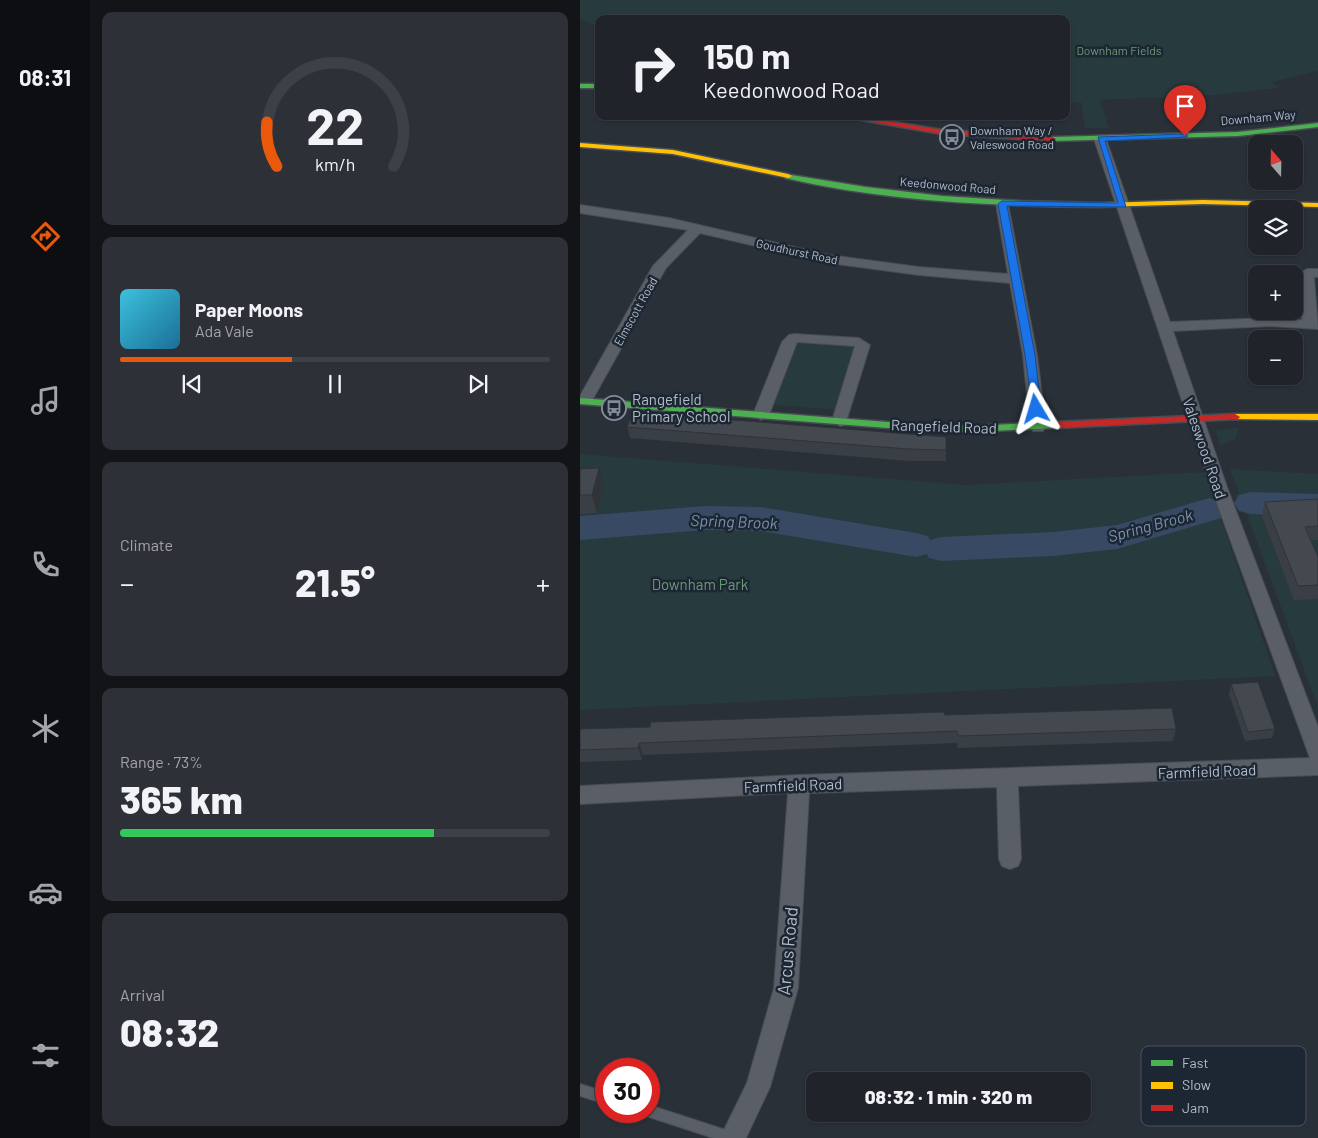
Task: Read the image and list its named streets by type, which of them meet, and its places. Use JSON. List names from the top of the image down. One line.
{"streets":{"street":["Downham Way","Keedonwood Road","Goudhurst Road","Elmscott Road","Rangefield Road","Valeswood Road","Farmfield Road","Arcus Road"]},"crossings":[["Downham Way","Valeswood Road"],["Keedonwood Road","Valeswood Road"],["Goudhurst Road","Elmscott Road"],["Elmscott Road","Rangefield Road"],["Rangefield Road","Valeswood Road"],["Farmfield Road","Arcus Road"]],"water":["Spring Brook"],"parks":["Downham Fields","Downham Park"],"places":{"bus stop":["Downham Way / Valeswood Road","Rangefield Primary School"]},"legend":["Fast","Slow","Jam"],"north":"top","page":{"tabs":"08:31","turn":["150 m","Keedonwood Road"],"map_buttons":["+","−"],"song":["Paper Moons","Ada Vale"],"tile":["Climate",["Range · 73%","365 km"],["Arrival","08:32"]],"heat":["−","21.5°","+"],"limit":"30","trip":"08:32 · 1 min · 320 m","gauge":["22","km/h"]}}
